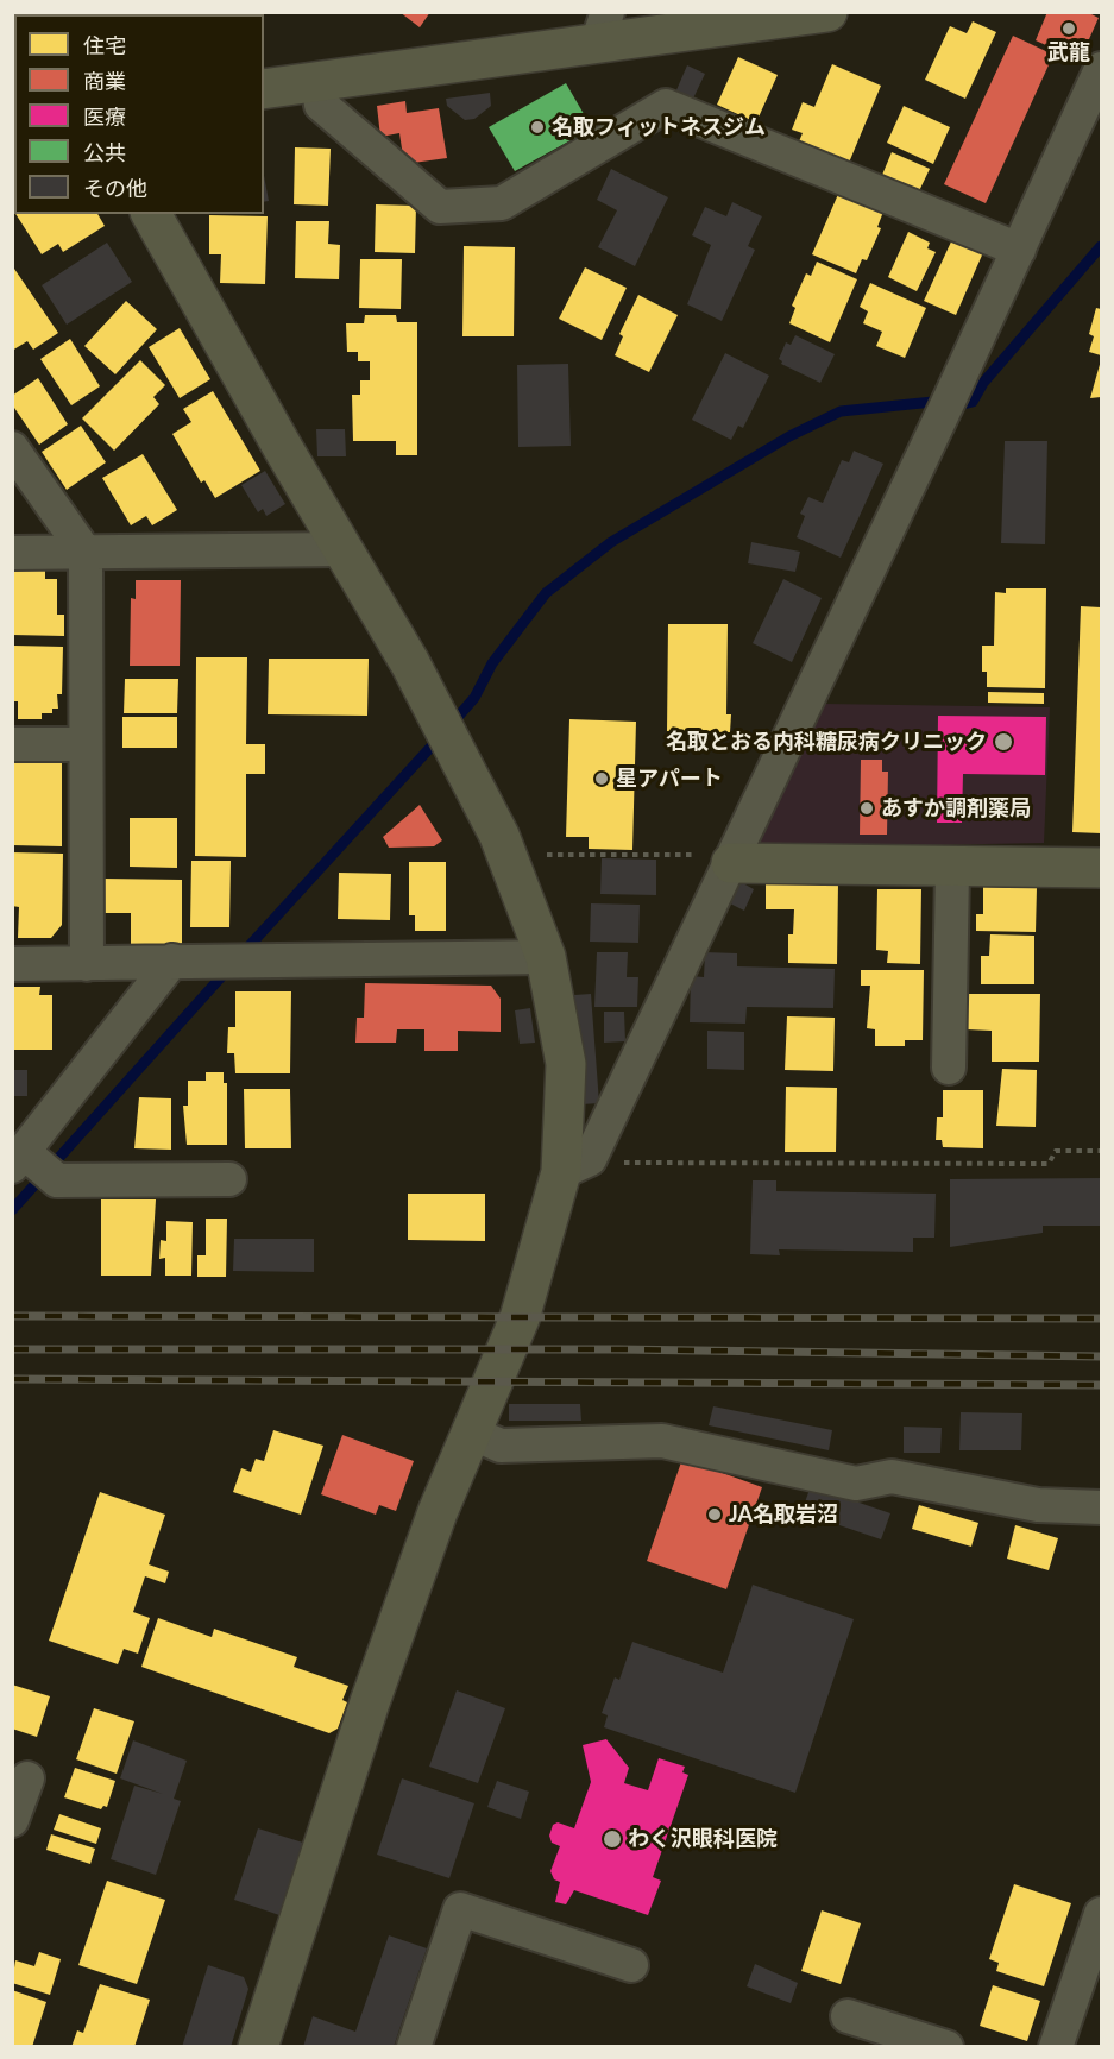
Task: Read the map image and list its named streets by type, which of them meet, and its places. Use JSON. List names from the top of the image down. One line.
{"places":["武龍","名取フィットネスジム","名取とおる内科糖尿病クリニック","星アパート","あすか調剤薬局","JA名取岩沼","わく沢眼科医院"],"legend":["住宅","商業","医療","公共","その他"]}
